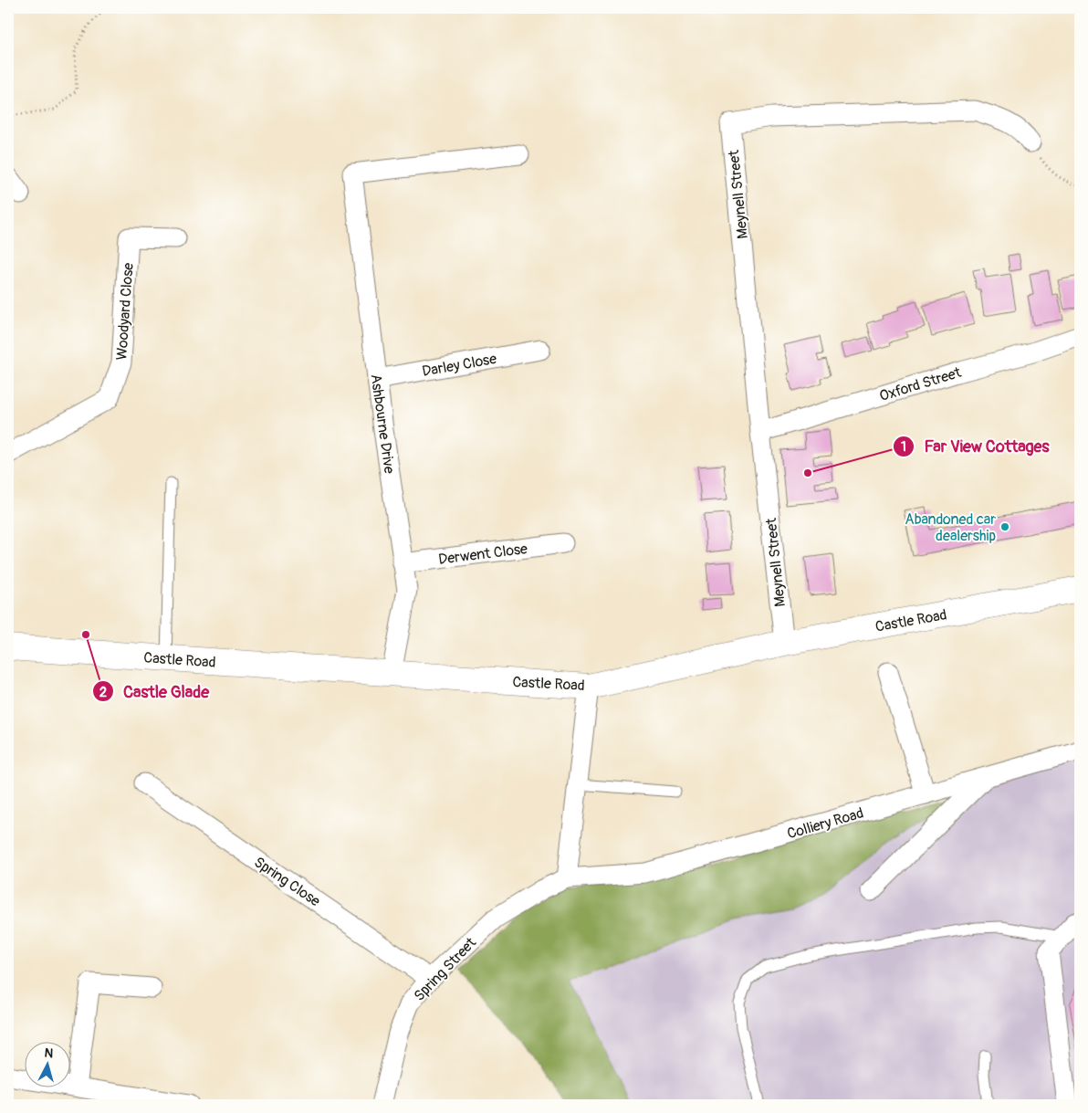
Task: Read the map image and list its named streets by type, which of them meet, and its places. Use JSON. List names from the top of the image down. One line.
{"streets":{"street":["Meynell Street","Woodyard Close","Darley Close","Oxford Street","Ashbourne Drive","Derwent Close","Castle Road","Colliery Road","Spring Close","Spring Street"]},"crossings":[["Meynell Street","Oxford Street"],["Meynell Street","Castle Road"],["Darley Close","Ashbourne Drive"],["Ashbourne Drive","Derwent Close"],["Ashbourne Drive","Castle Road"],["Colliery Road","Spring Street"],["Spring Close","Spring Street"]],"places":["Far View Cottages","Abandoned car dealership","Castle Glade"],"north":"top"}
